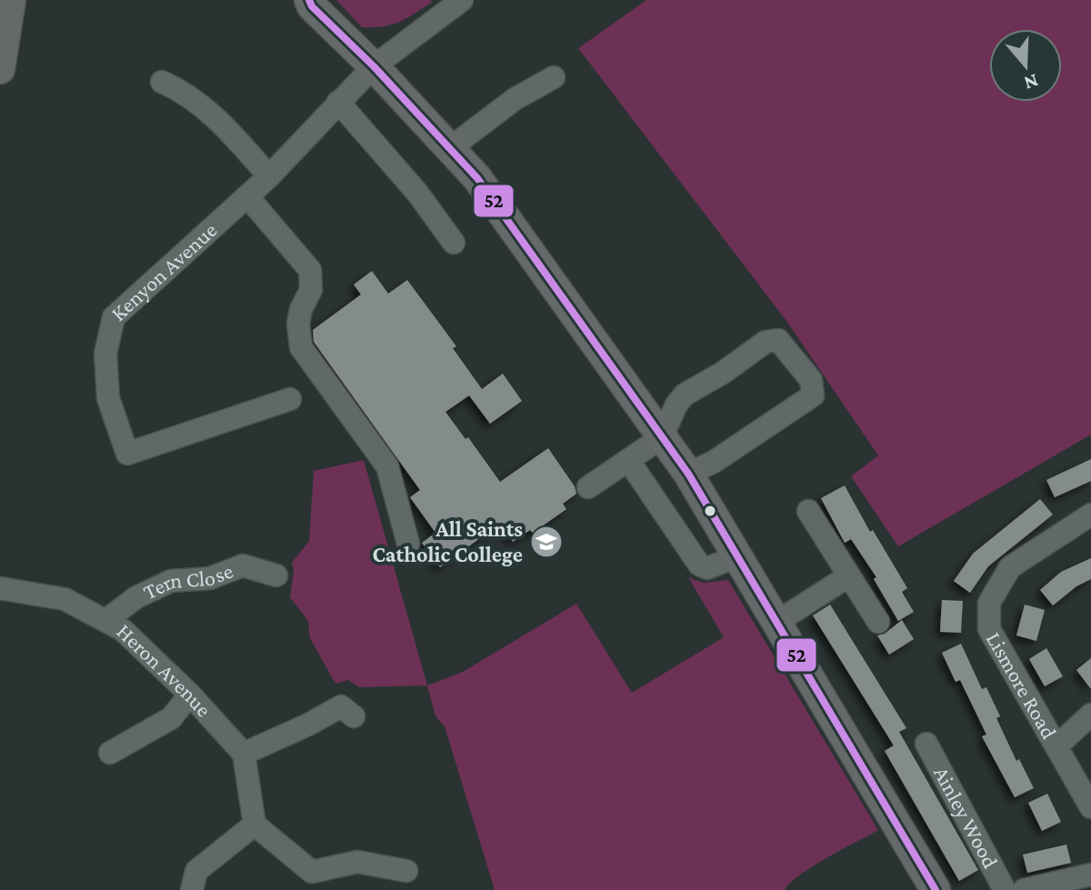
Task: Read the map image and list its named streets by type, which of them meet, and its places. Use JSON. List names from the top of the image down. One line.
{"streets":{"street":["Kenyon Avenue","Tern Close","Heron Avenue","Lismore Road","Ainley Wood"]},"crossings":[["Tern Close","Heron Avenue"]],"places":{"school or university":["All Saints Catholic College"]},"lines":["transit line 52"],"north":"bottom"}
